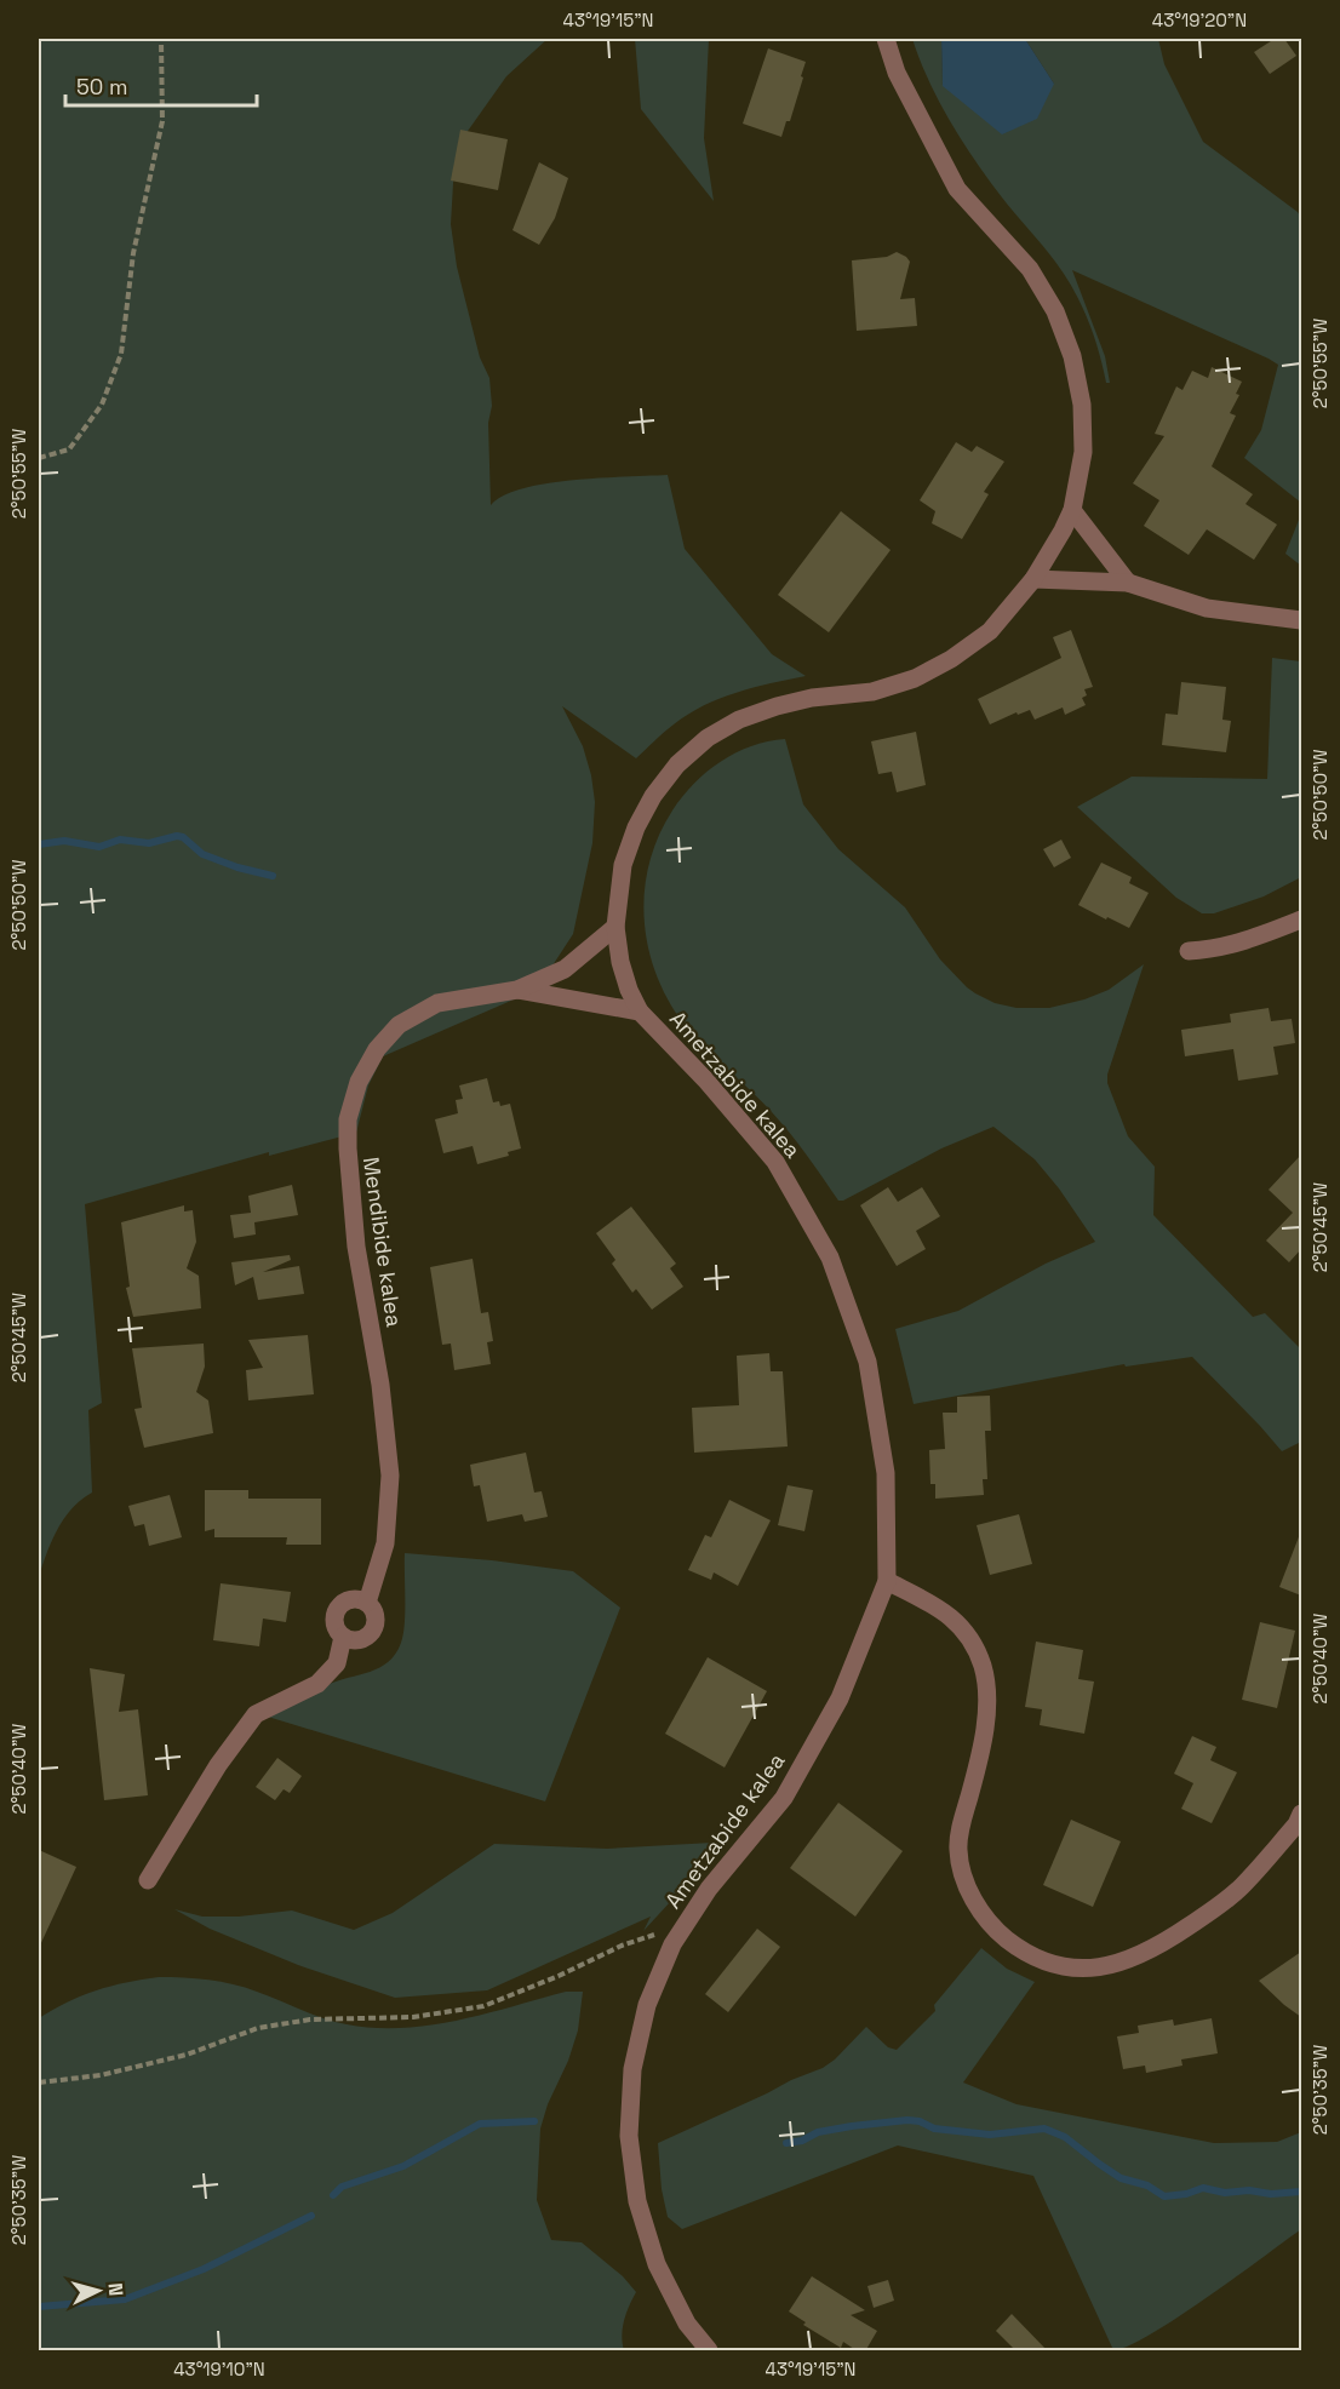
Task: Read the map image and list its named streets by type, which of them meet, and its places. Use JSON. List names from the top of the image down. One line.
{"streets":{"street":["Ametzabide kalea","Mendibide kalea"]},"scale_bar":"50 m","north":"right","coordinates":["43°19'15\"N","43°19'20\"N","2°50'55\"W","2°50'50\"W","2°50'45\"W","2°50'40\"W","2°50'35\"W","43°19'10\"N"]}
